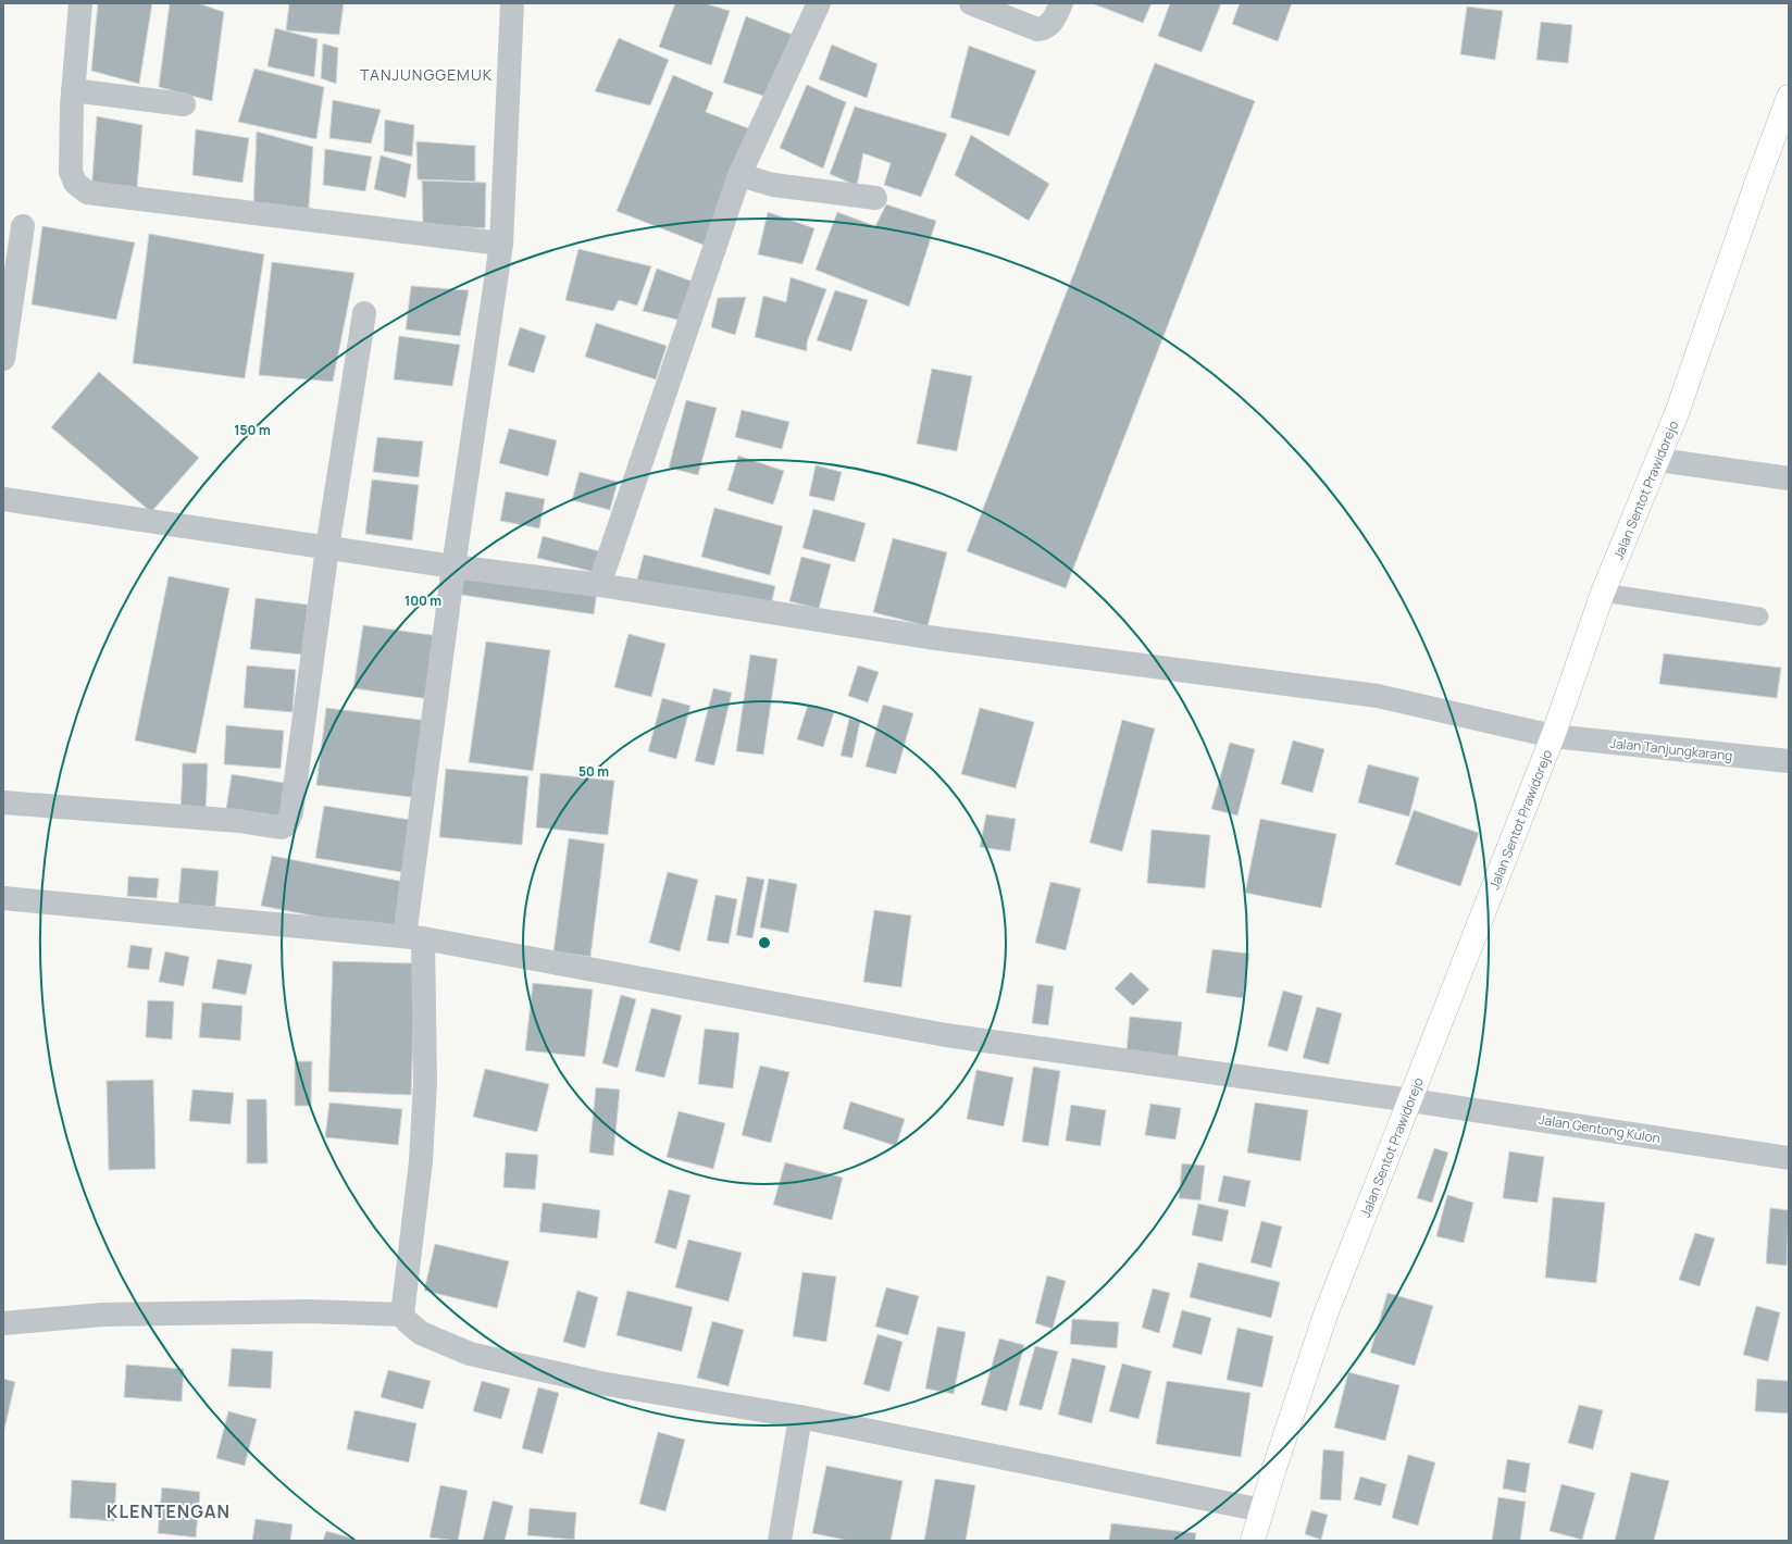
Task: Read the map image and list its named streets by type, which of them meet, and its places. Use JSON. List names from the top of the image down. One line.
{"streets":{"main road":["Jalan Sentot Prawidorejo"],"street":["Jalan Tanjungkarang","Jalan Gentong Kulon"]},"crossings":[["Jalan Sentot Prawidorejo","Jalan Tanjungkarang"],["Jalan Sentot Prawidorejo","Jalan Gentong Kulon"]],"districts":["TANJUNGGEMUK","KLENTENGAN"],"rings":["150 m","100 m","50 m"]}
